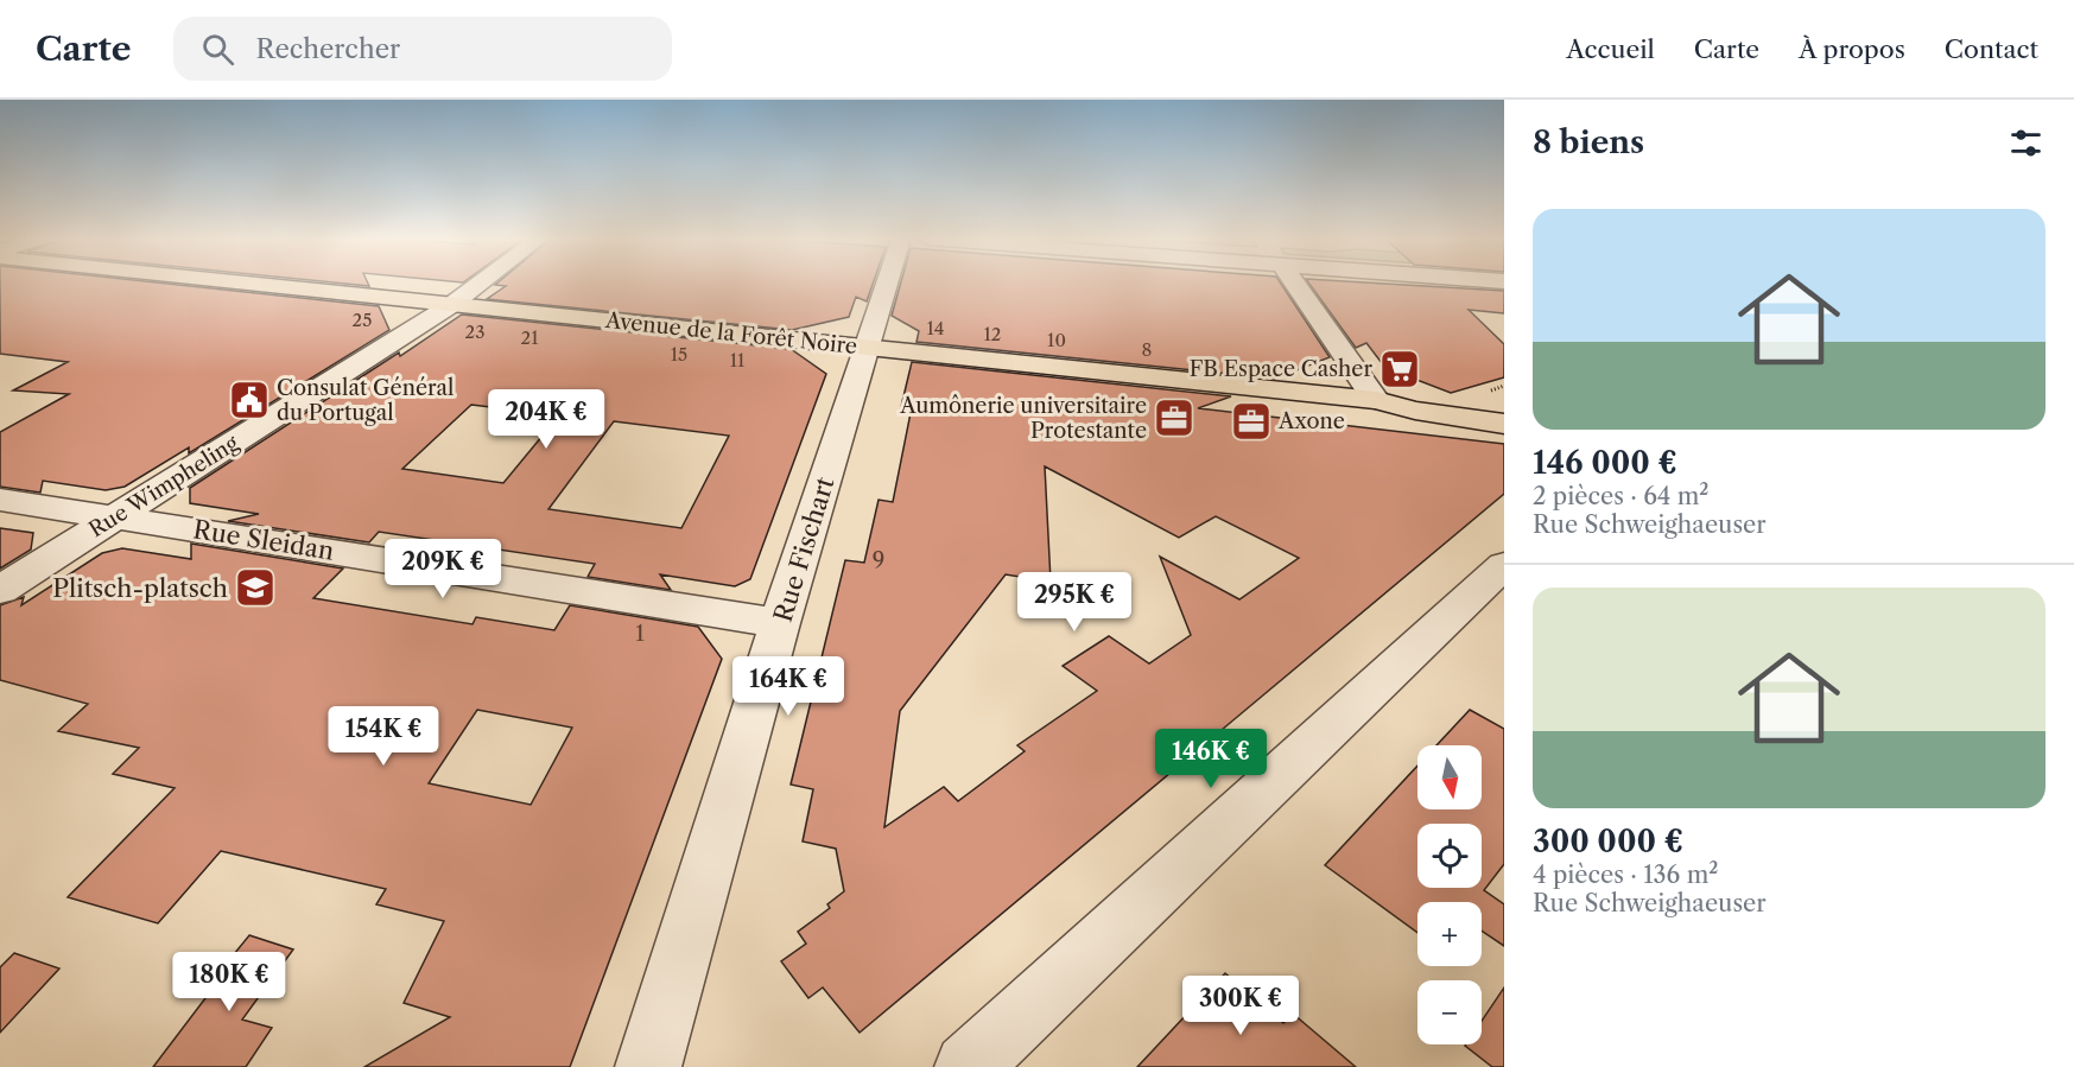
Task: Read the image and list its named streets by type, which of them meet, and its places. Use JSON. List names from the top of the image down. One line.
{"streets":{"main road":["Avenue de la Forêt Noire"],"street":["Rue Wimpheling","Rue Sleidan","Rue Fischart"]},"crossings":[["Avenue de la Forêt Noire","Rue Wimpheling"],["Avenue de la Forêt Noire","Rue Fischart"],["Rue Wimpheling","Rue Sleidan"],["Rue Sleidan","Rue Fischart"]],"places":{"supermarket":["FB Espace Casher"],"public building":["Consulat Général du Portugal"],"office":["Aumônerie universitaire Protestante","Axone"],"school or university":["Plitsch-platsch"]},"house_numbers":["25","14","23","12","21","10","8","15","11","9","1"],"north":"bottom","page":{"header":"Carte","search":"Rechercher","nav":["Accueil","Carte","À propos","Contact"],"heading":"8 biens","list":[{"name":"146 000 €","note":"2 pièces · 64 m² · Rue Schweighaeuser"},{"name":"300 000 €","note":"4 pièces · 136 m² · Rue Schweighaeuser"}],"price":["204K €","209K €","295K €","164K €","154K €","146K €","180K €","300K €"],"map_buttons":["+","−"]}}
